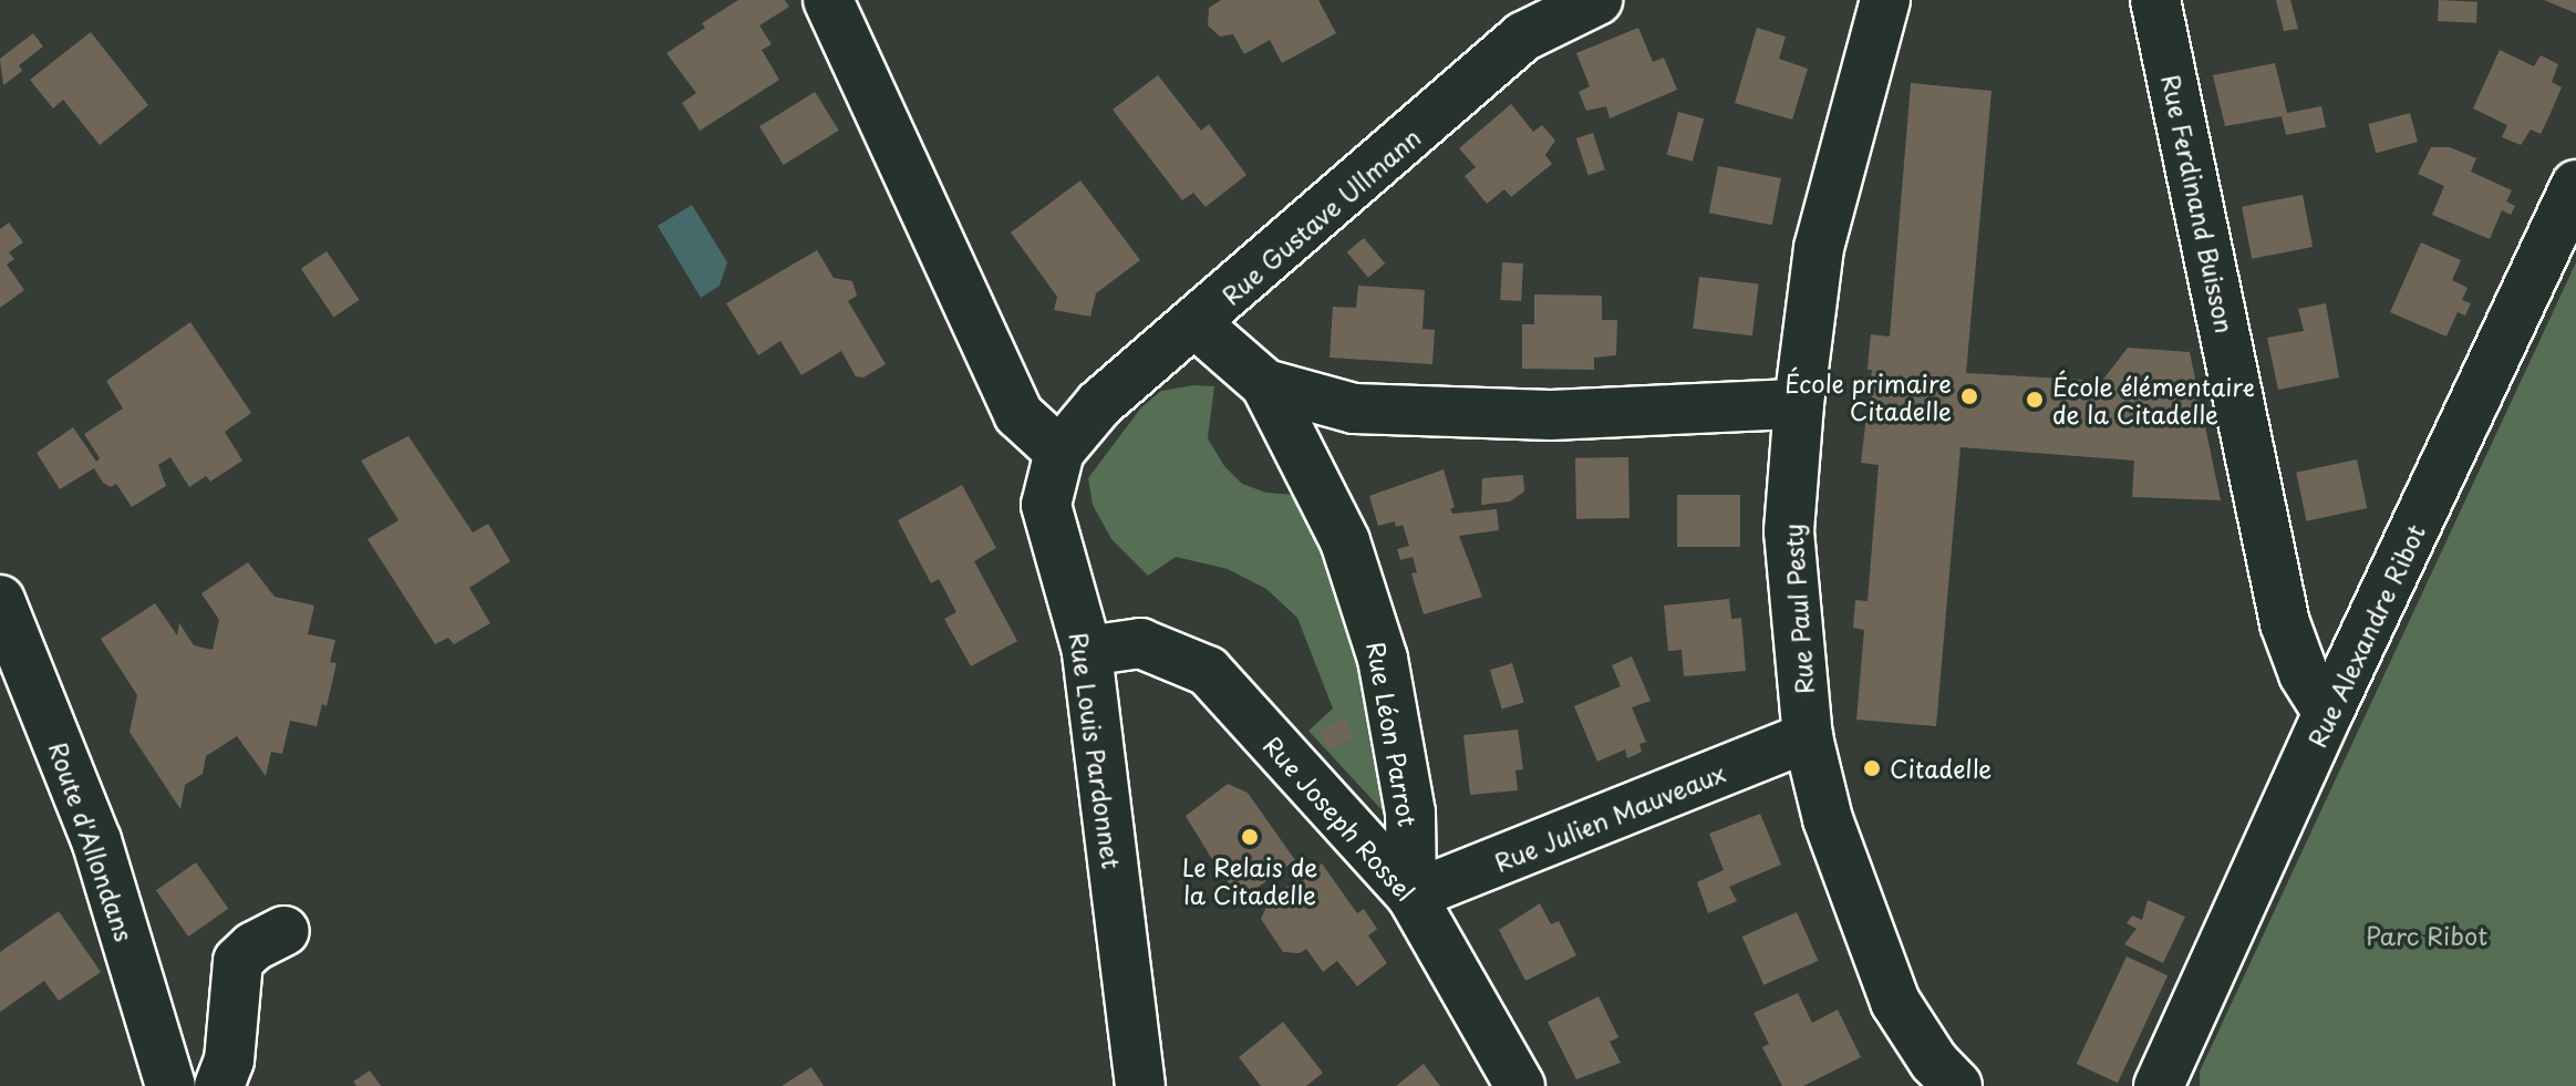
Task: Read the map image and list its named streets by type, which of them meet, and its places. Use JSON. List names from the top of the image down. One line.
{"streets":{"street":["Rue Ferdinand Buisson","Rue Gustave Ullmann","Rue Paul Pesty","Rue Alexandre Ribot","Rue Léon Parrot","Rue Louis Pardonnet","Rue Julien Mauveaux","Rue Joseph Rossel","Route d'Allondans"]},"crossings":[["Rue Ferdinand Buisson","Rue Alexandre Ribot"],["Rue Gustave Ullmann","Rue Léon Parrot"],["Rue Gustave Ullmann","Rue Louis Pardonnet"],["Rue Paul Pesty","Rue Léon Parrot"],["Rue Paul Pesty","Rue Julien Mauveaux"],["Rue Léon Parrot","Rue Julien Mauveaux"],["Rue Léon Parrot","Rue Joseph Rossel"],["Rue Louis Pardonnet","Rue Joseph Rossel"],["Rue Julien Mauveaux","Rue Joseph Rossel"]],"parks":["Parc Ribot"],"places":["École primaire Citadelle","École élémentaire de la Citadelle","Citadelle","Le Relais de la Citadelle"]}
